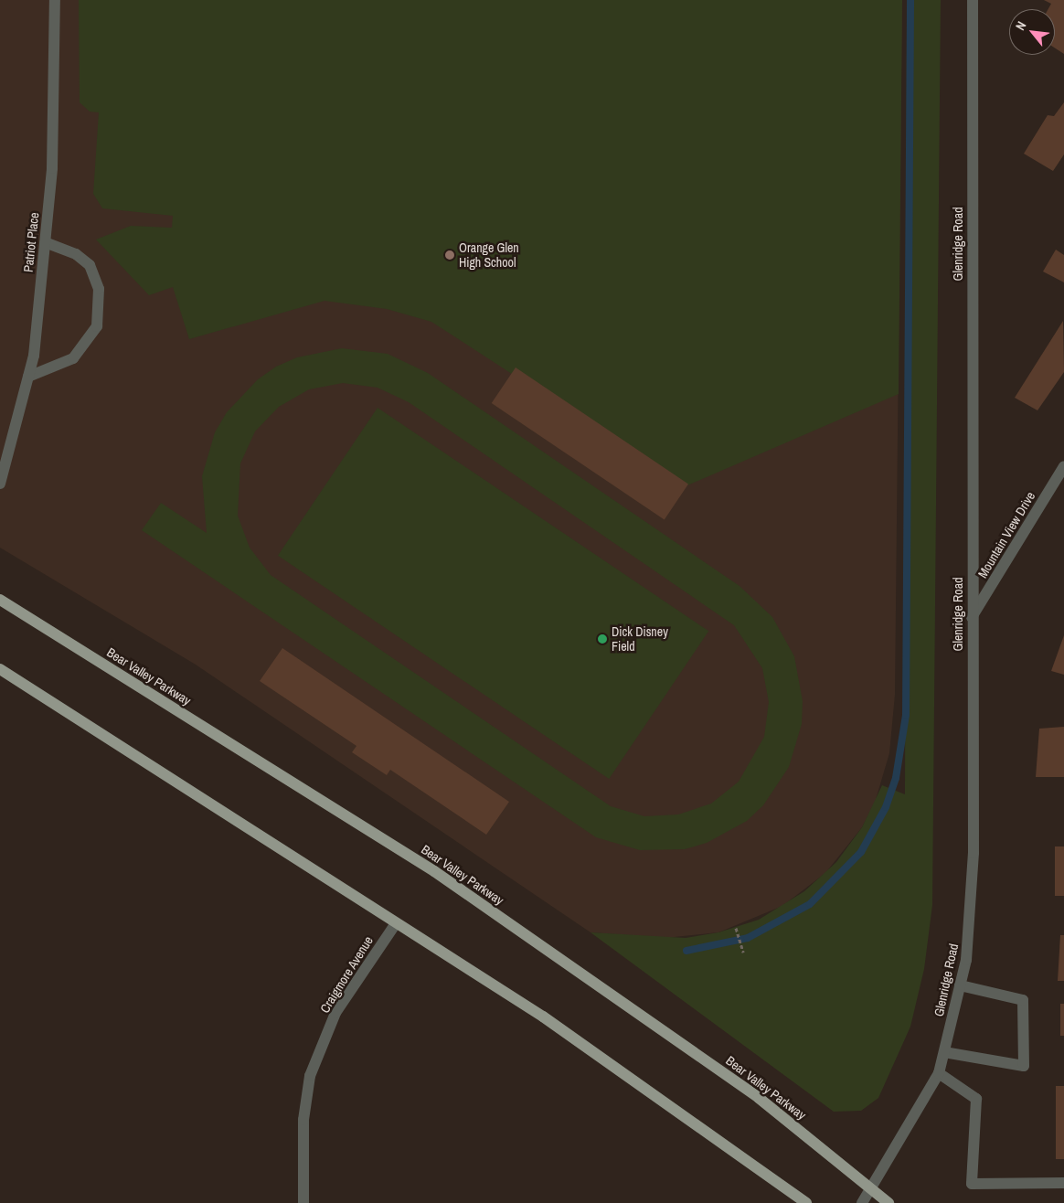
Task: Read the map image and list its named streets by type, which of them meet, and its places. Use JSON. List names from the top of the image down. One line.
{"streets":{"main road":["Bear Valley Parkway"],"street":["Patriot Place","Glenridge Road","Mountain View Drive","Craigmore Avenue"]},"crossings":[["Glenridge Road","Mountain View Drive"],["Glenridge Road","Bear Valley Parkway"]],"places":["Orange Glen High School","Dick Disney Field"],"north":"top left"}
